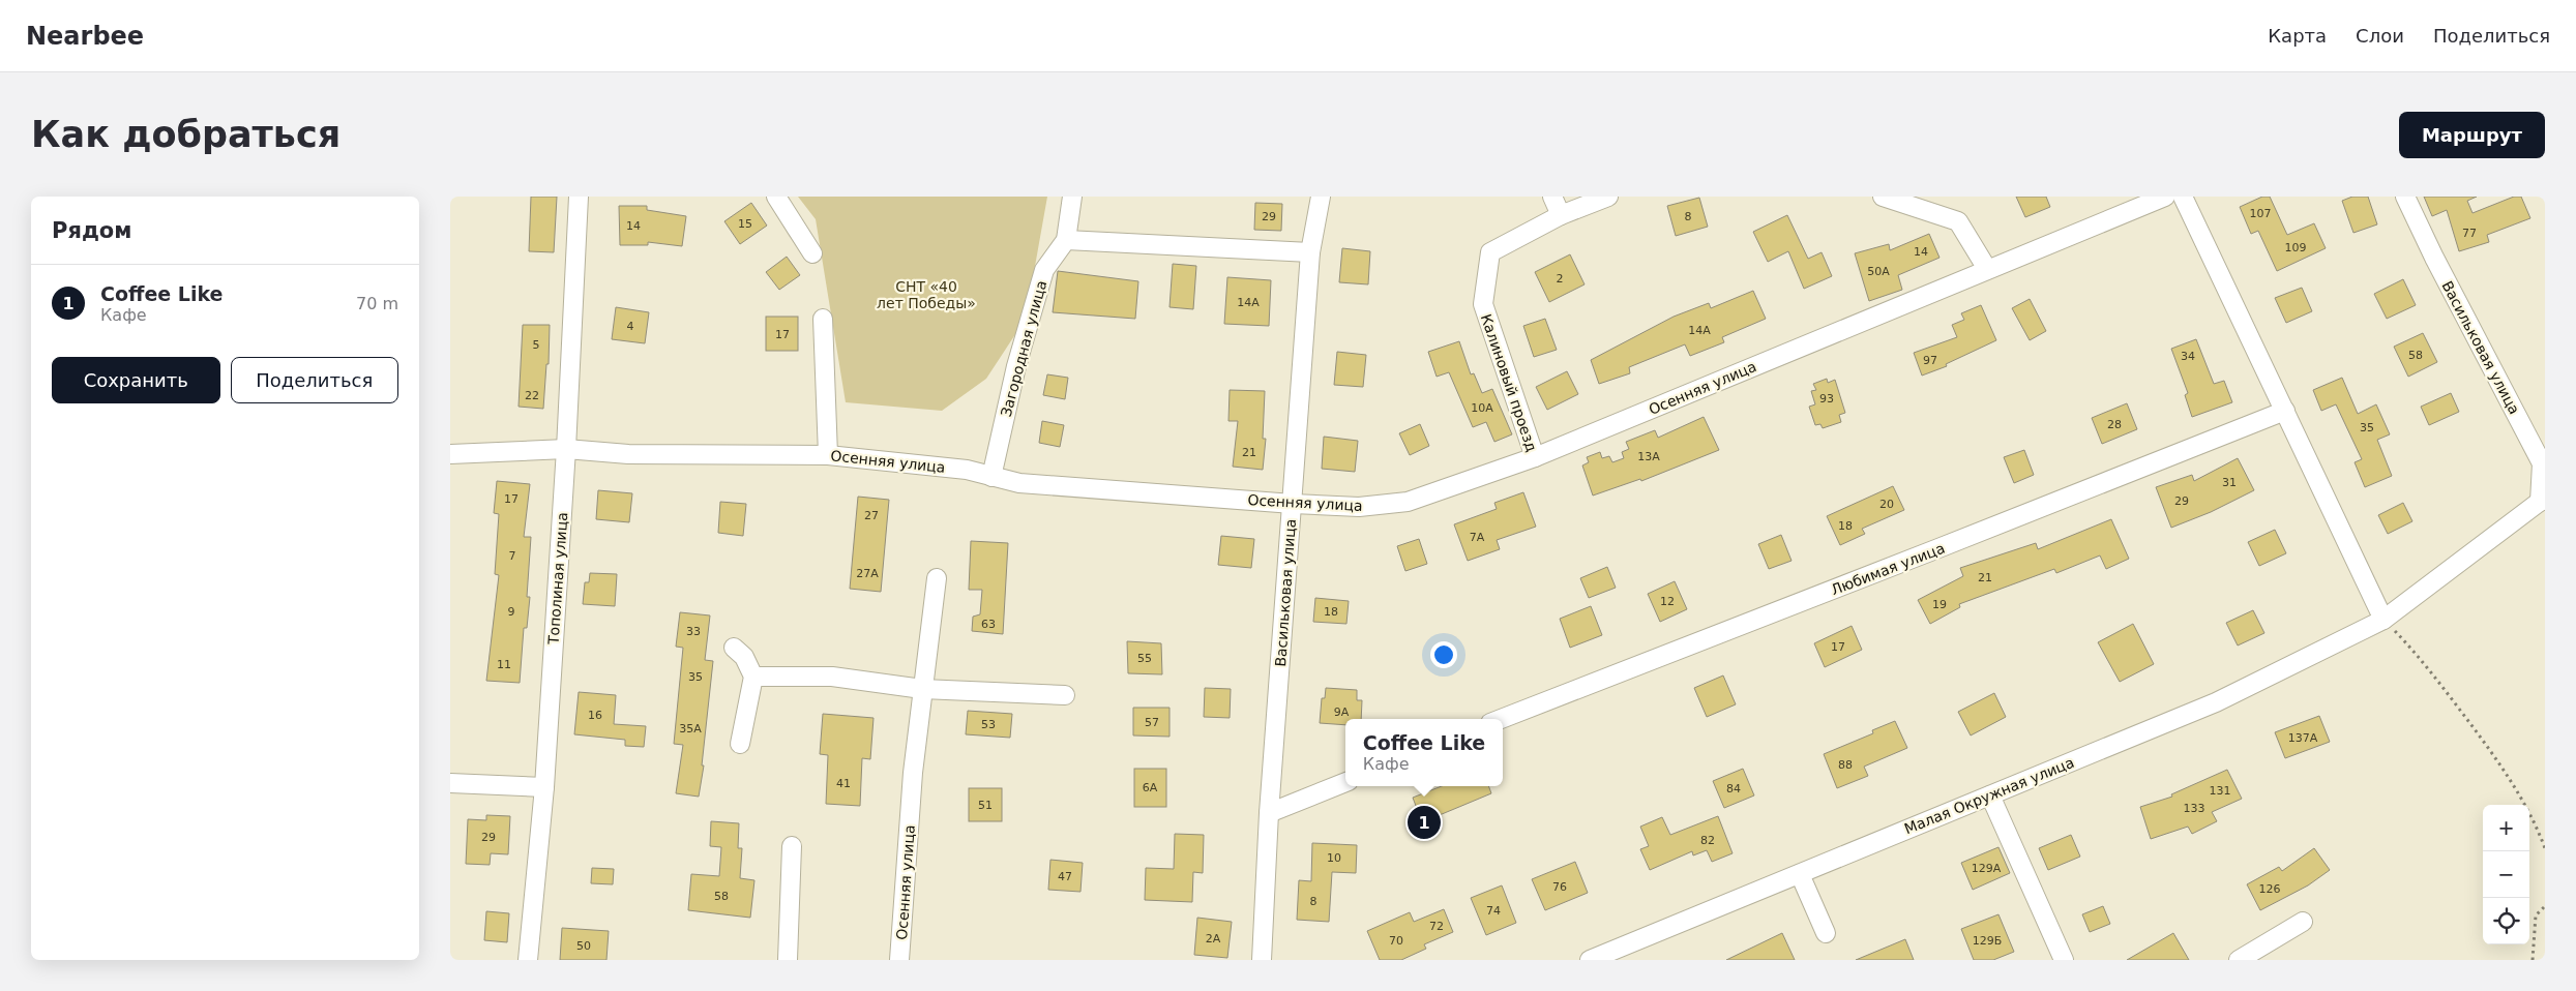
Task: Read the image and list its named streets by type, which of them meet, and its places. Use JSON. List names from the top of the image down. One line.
{"streets":{"street":["Васильковая улица","Загородная улица","Калиновый проезд","Осенняя улица","Любимая улица","Тополиная улица","Малая Окружная улица"]},"crossings":[["Васильковая улица","Осенняя улица"],["Васильковая улица","Малая Окружная улица"],["Загородная улица","Осенняя улица"],["Калиновый проезд","Осенняя улица"],["Осенняя улица","Тополиная улица"]],"parks":["СНТ «40 лет Победы»"],"house_numbers":["107","29","8","15","14","77","109","14","50А","2","14А","4","14А","17","5","58","34","97","22","93","10А","28","35","21","13А","31","17","29","20","27","18","7А","7","27А","21","12","19","9","18","63","33","17","55","11","35","9А","16","57","53","35А","137А","88","41","6А","84","131","51","133","29","82","10","129А","47","76","126","58","8","74","72","2А","70","129Б","50"],"page":{"header":"Nearbee","nav":["Карта","Слои","Поделиться"],"buttons":["Маршрут",["Сохранить","Поделиться"]],"title":"Как добраться","heading":"Рядом","list":[{"mark":"1","name":"Coffee Like","note":"Кафе","value":"70 m"}],"popup":["Coffee Like","Кафе"],"pins":"1","map_buttons":["+","−"]}}
